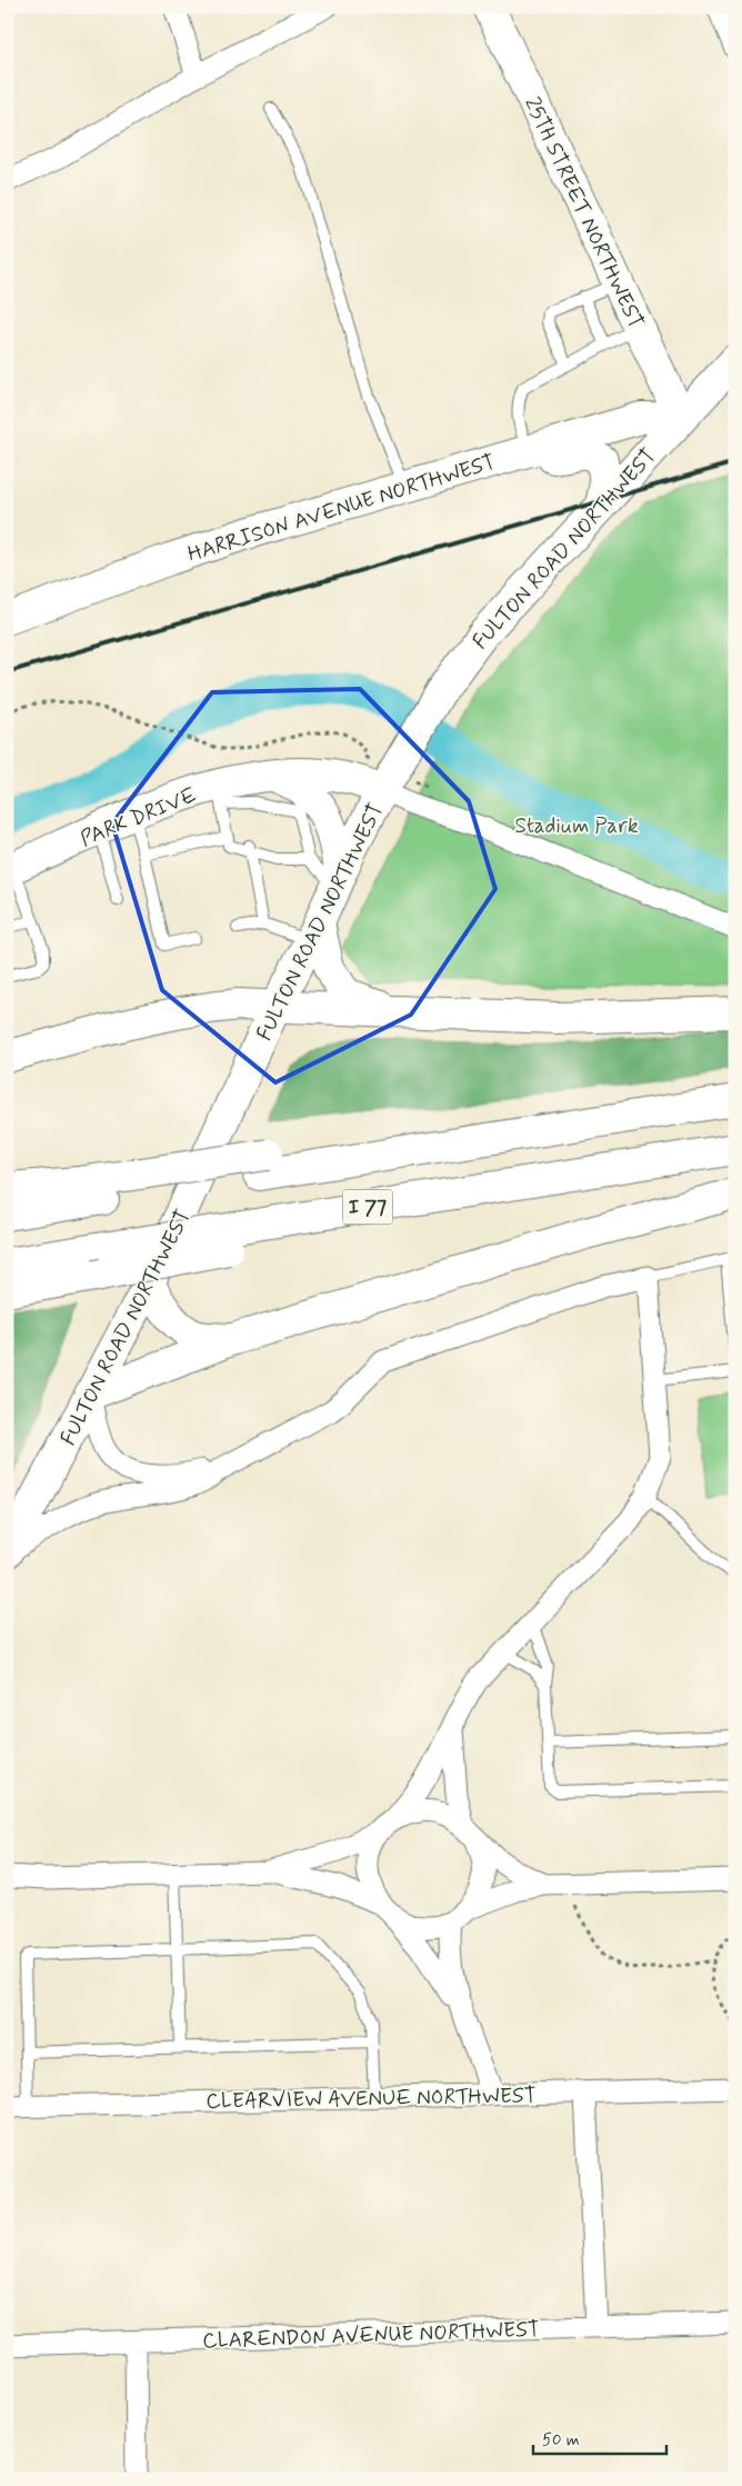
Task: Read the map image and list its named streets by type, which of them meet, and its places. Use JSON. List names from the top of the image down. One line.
{"streets":{"main road":["25TH STREET NORTHWEST","HARRISON AVENUE NORTHWEST","FULTON ROAD NORTHWEST","PARK DRIVE","I 77"],"street":["CLEARVIEW AVENUE NORTHWEST","CLARENDON AVENUE NORTHWEST"]},"crossings":[["25TH STREET NORTHWEST","HARRISON AVENUE NORTHWEST"],["25TH STREET NORTHWEST","FULTON ROAD NORTHWEST"],["HARRISON AVENUE NORTHWEST","FULTON ROAD NORTHWEST"],["FULTON ROAD NORTHWEST","PARK DRIVE"]],"parks":["Stadium Park"],"scale_bar":"50 m"}
